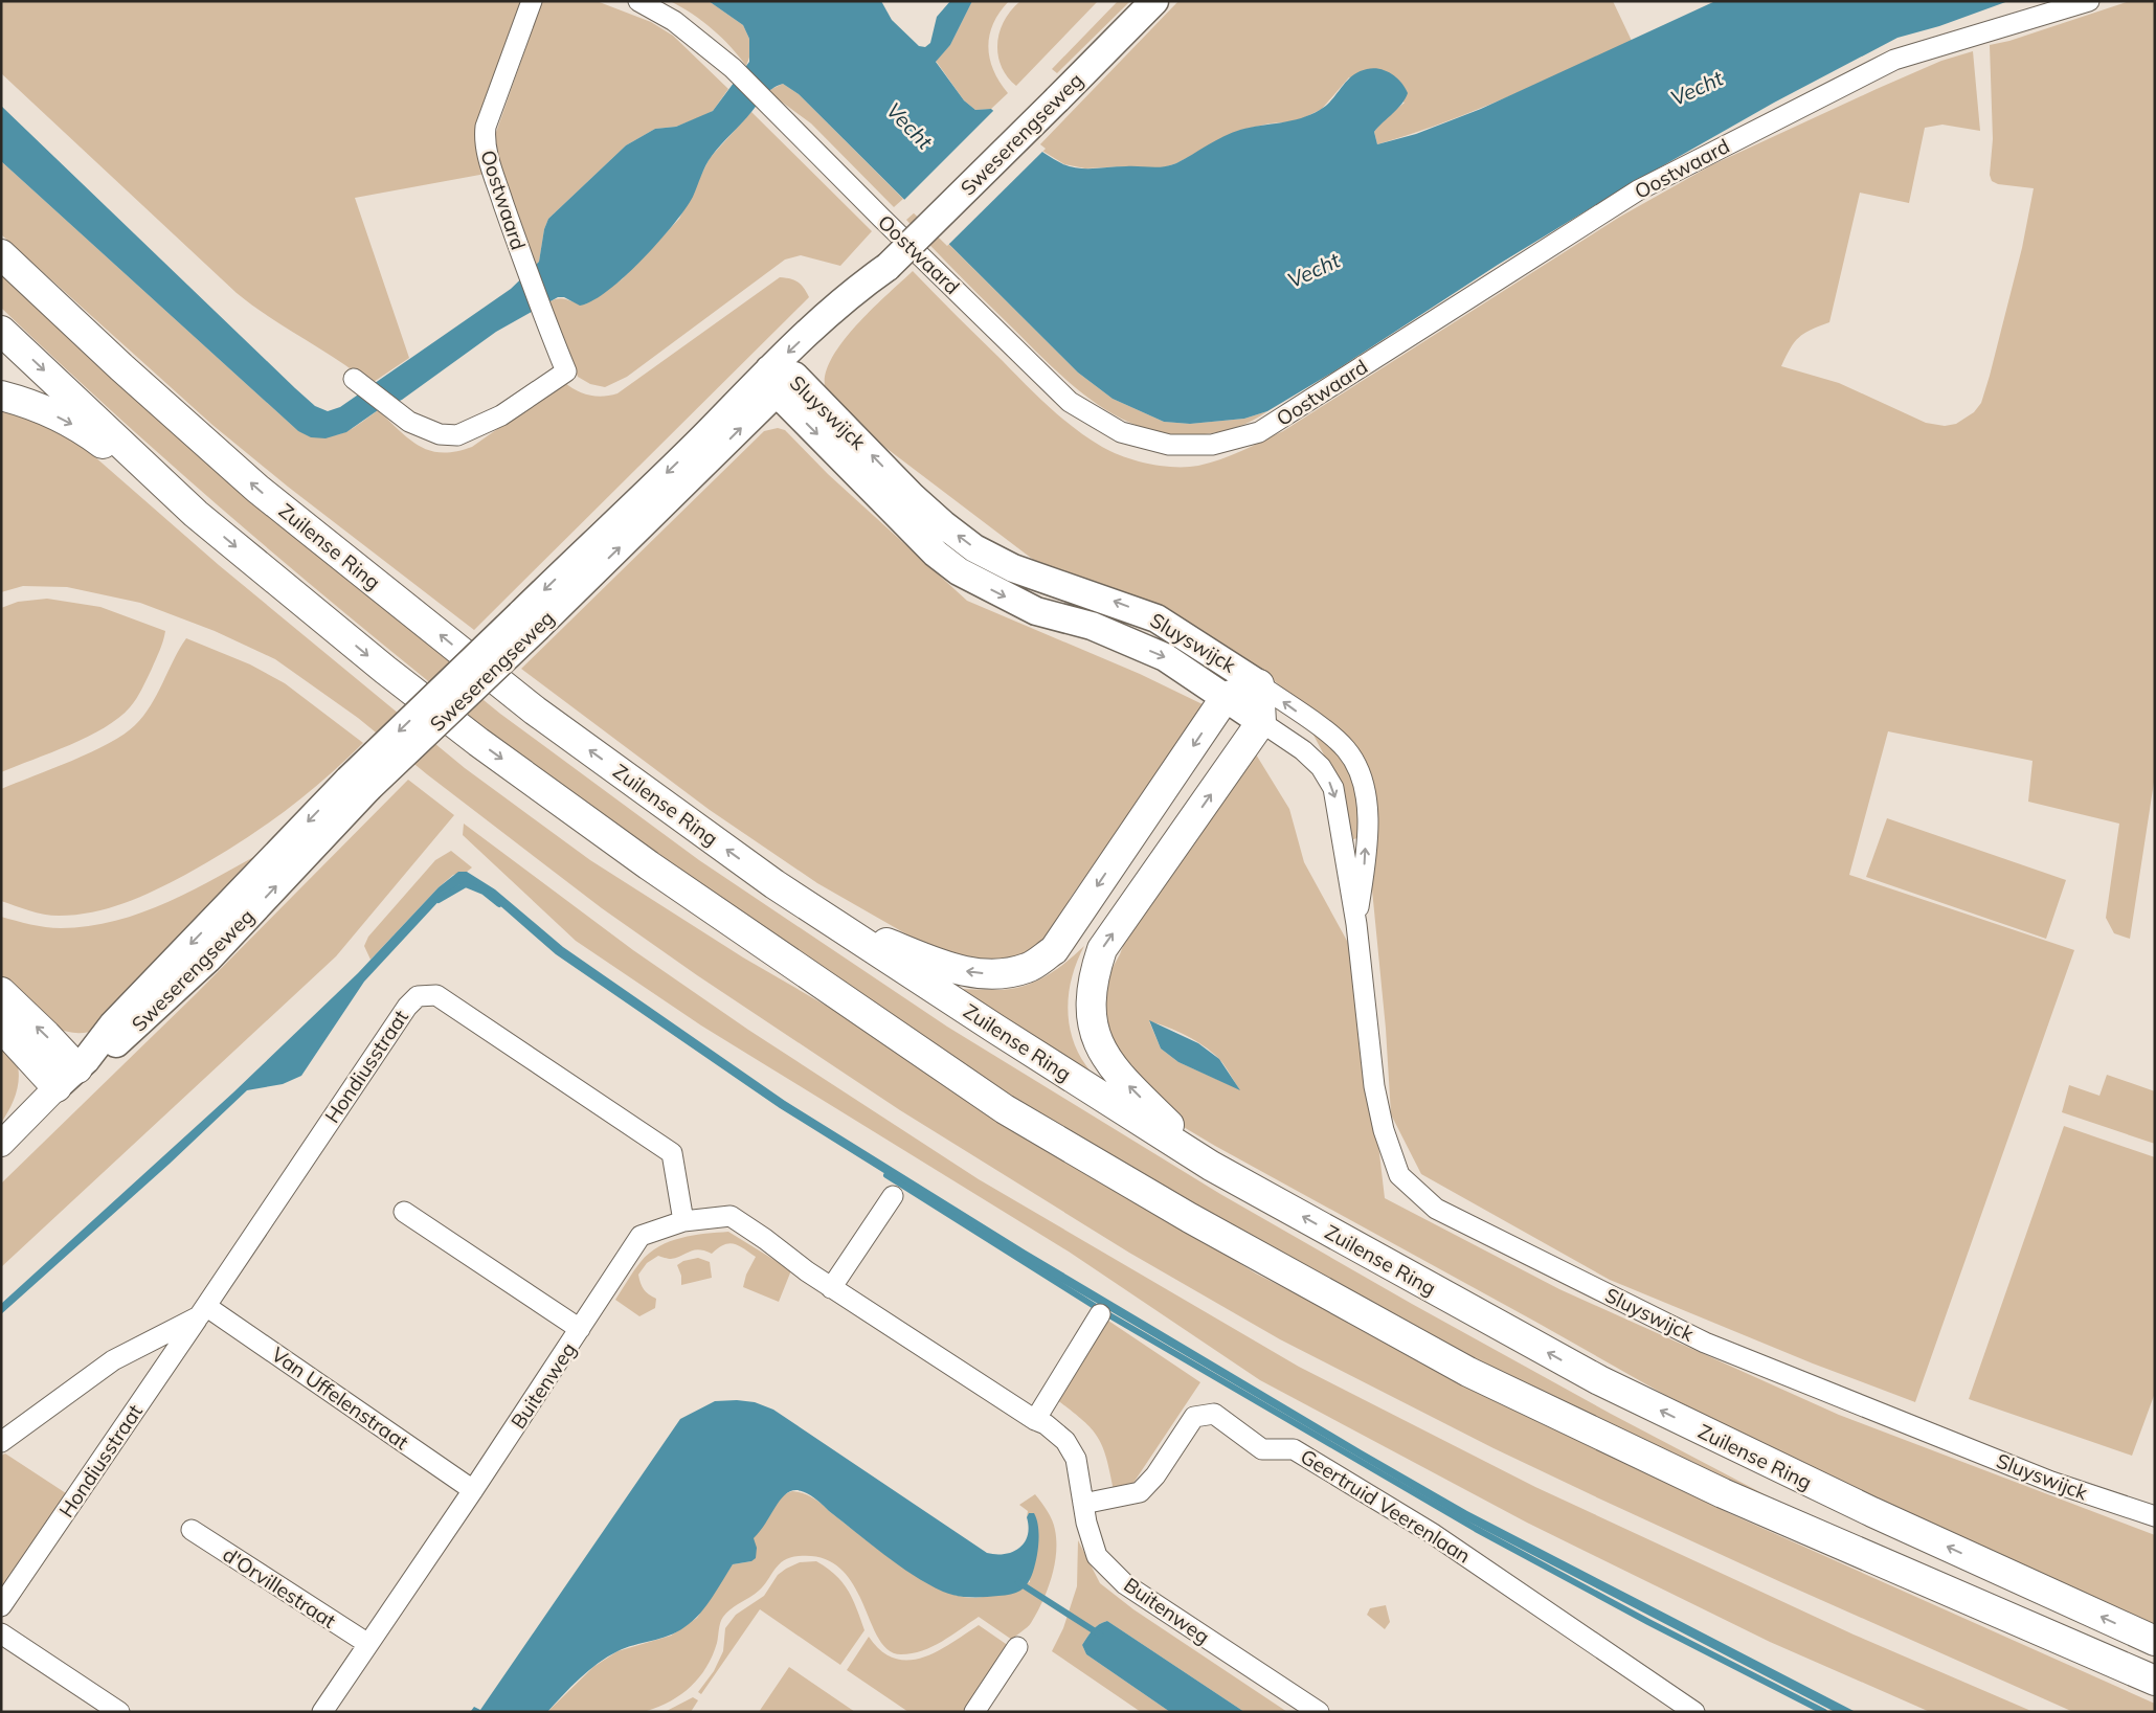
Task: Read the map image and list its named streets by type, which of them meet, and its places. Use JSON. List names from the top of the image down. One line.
{"streets":{"main road":["Sweserengseweg","Sluyswijck","Zuilense Ring"],"street":["Oostwaard","Hondiusstraat","Buitenweg","Van Uffelenstraat","Geertruid Veerenlaan","d'Orvillestraat"]},"crossings":[["Sweserengseweg","Sluyswijck"],["Hondiusstraat","Buitenweg"],["Hondiusstraat","Van Uffelenstraat"],["Buitenweg","Van Uffelenstraat"],["Buitenweg","Geertruid Veerenlaan"],["Buitenweg","d'Orvillestraat"]],"water":["Vecht"]}
